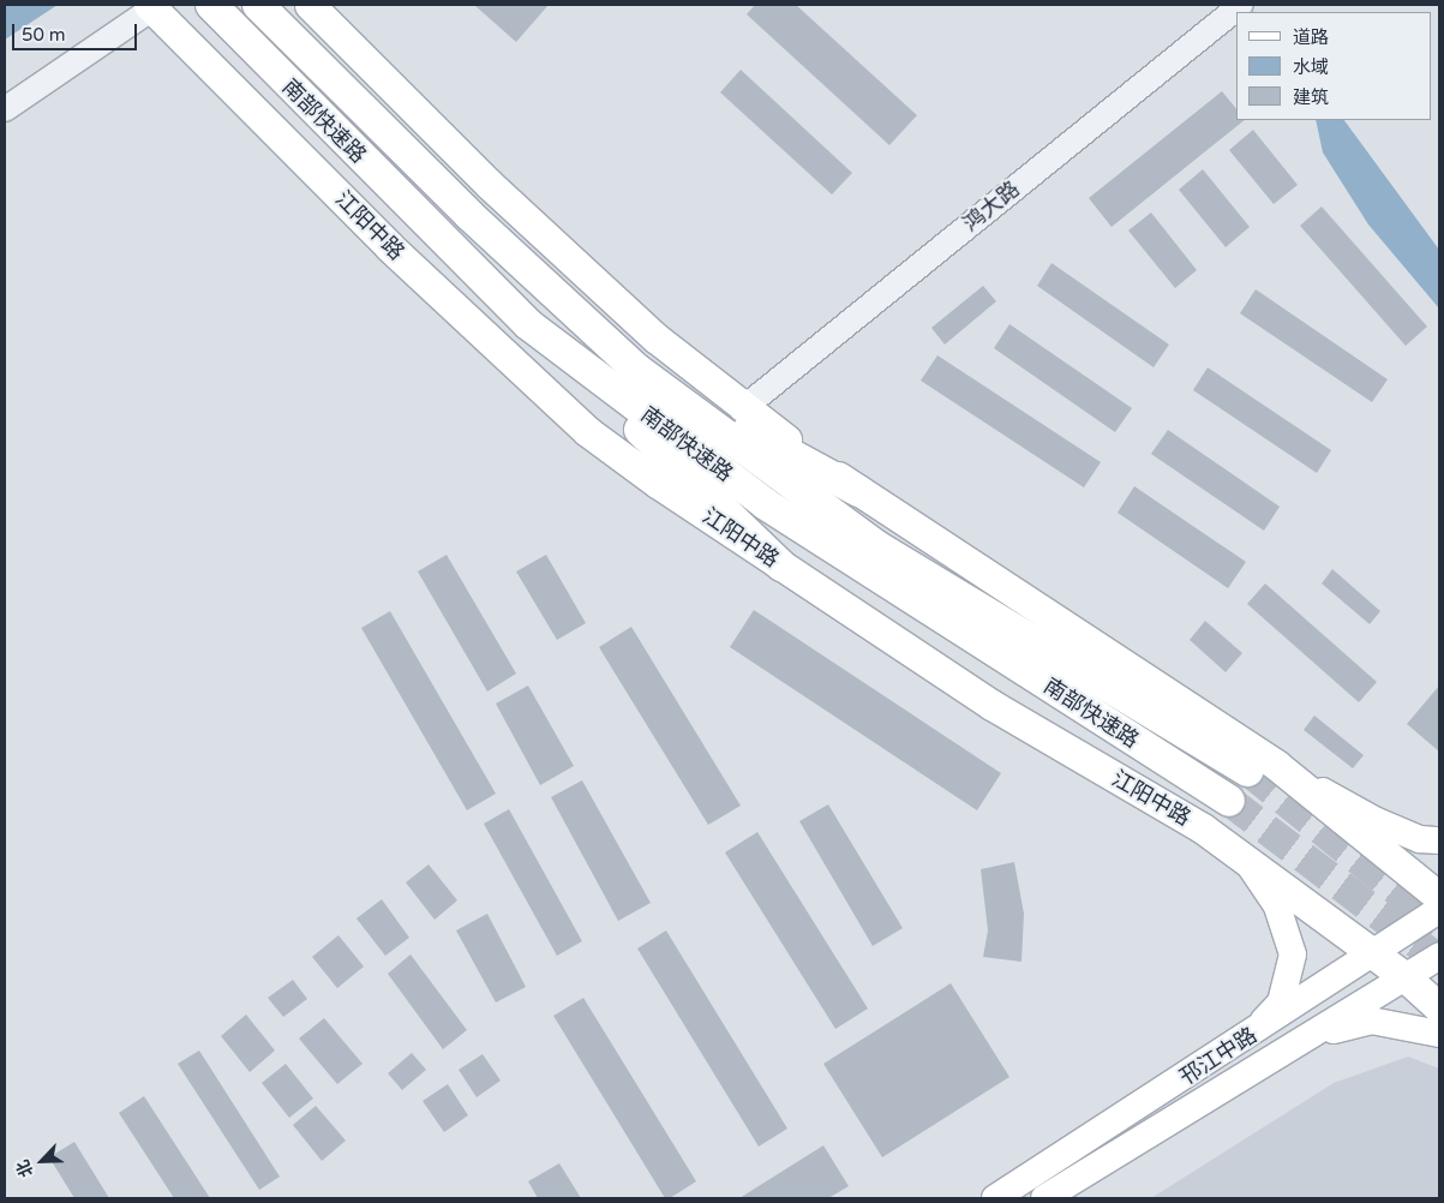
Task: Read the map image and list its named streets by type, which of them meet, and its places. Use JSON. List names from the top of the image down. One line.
{"streets":{"highway":["南部快速路"],"main road":["江阳中路","邗江中路"],"street":["鸿大路"]},"crossings":[["江阳中路","邗江中路"]],"legend":["道路","水域","建筑"],"scale_bar":"50 m","north":"bottom left"}
